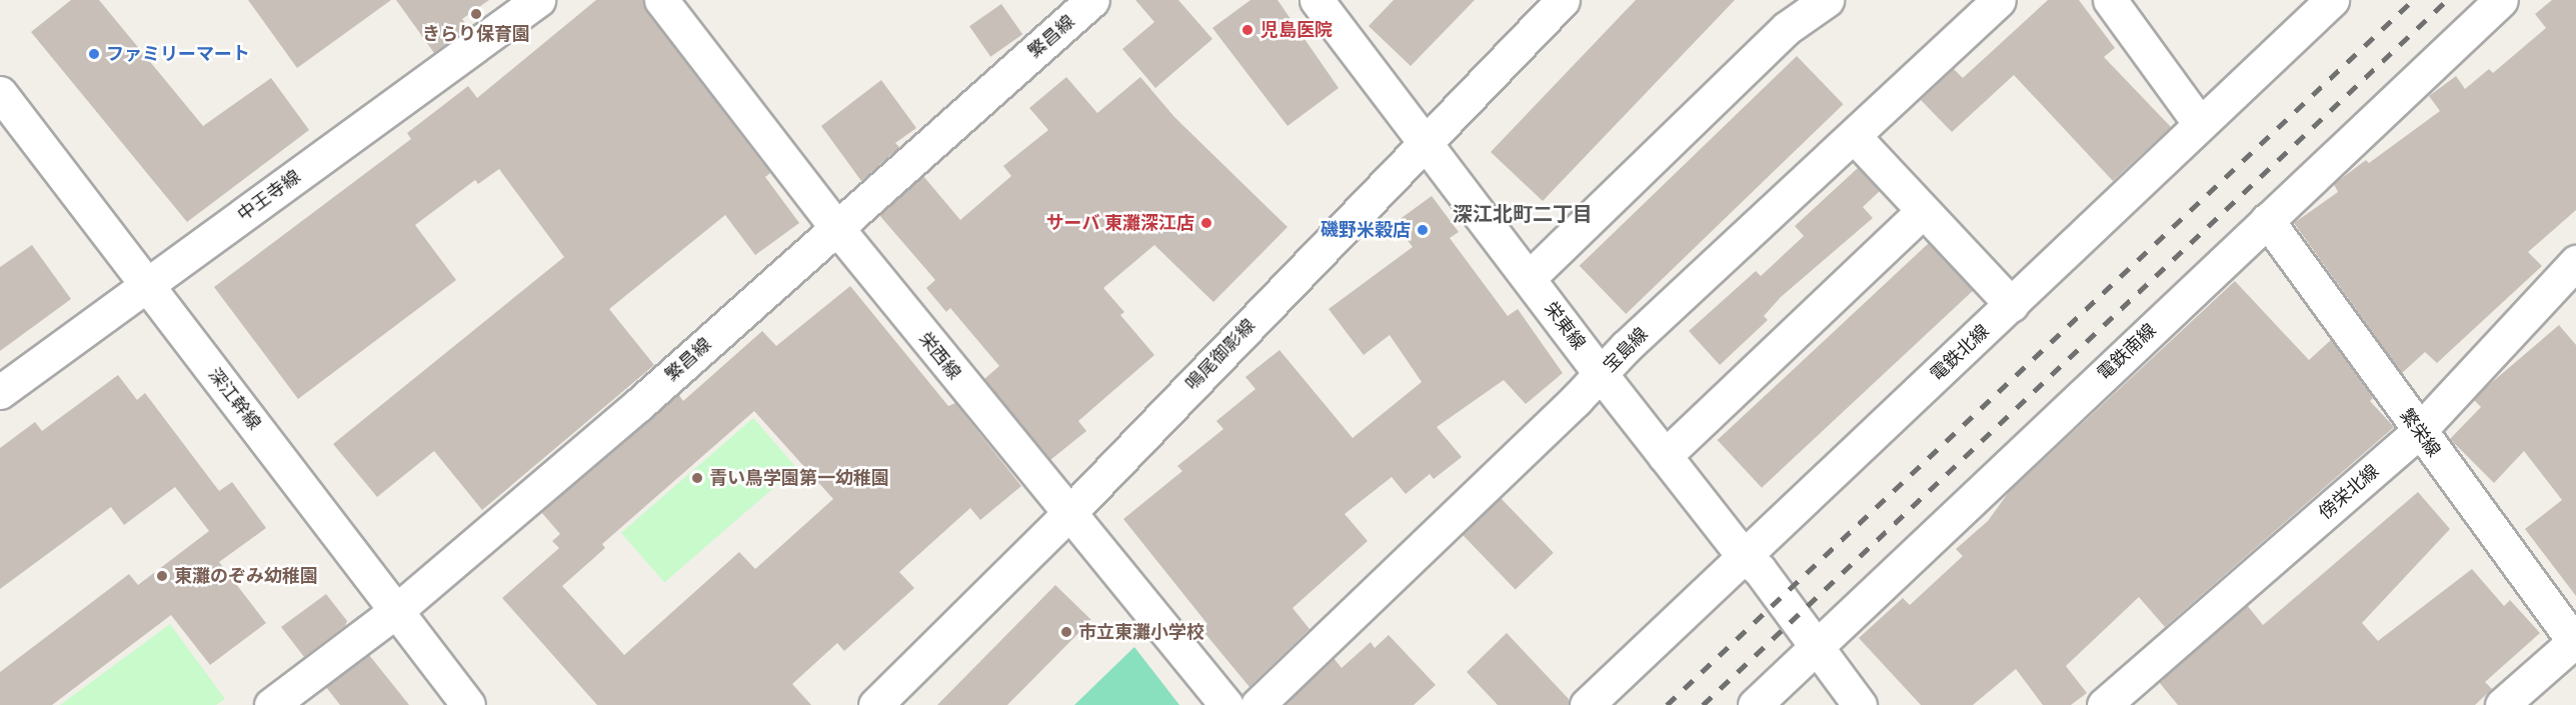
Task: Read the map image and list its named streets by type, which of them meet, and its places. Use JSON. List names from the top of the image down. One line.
{"streets":{"street":["繁昌線","中王寺線","栄東線","宝島線","電鉄南線","電鉄北線","鳴尾御影線","栄西線","深江幹線","繁栄線","傍栄北線"]},"crossings":[["繁昌線","栄西線"],["繁昌線","深江幹線"],["中王寺線","深江幹線"],["栄東線","宝島線"],["栄東線","電鉄南線"],["栄東線","電鉄北線"],["栄東線","鳴尾御影線"],["電鉄南線","繁栄線"],["鳴尾御影線","栄西線"],["繁栄線","傍栄北線"]],"districts":["深江北町二丁目"],"places":["きらり保育園","児島医院","ファミリーマート","サーバ 東灘深江店","磯野米穀店","青い鳥学園第一幼稚園","東灘のぞみ幼稚園","市立東灘小学校"]}
